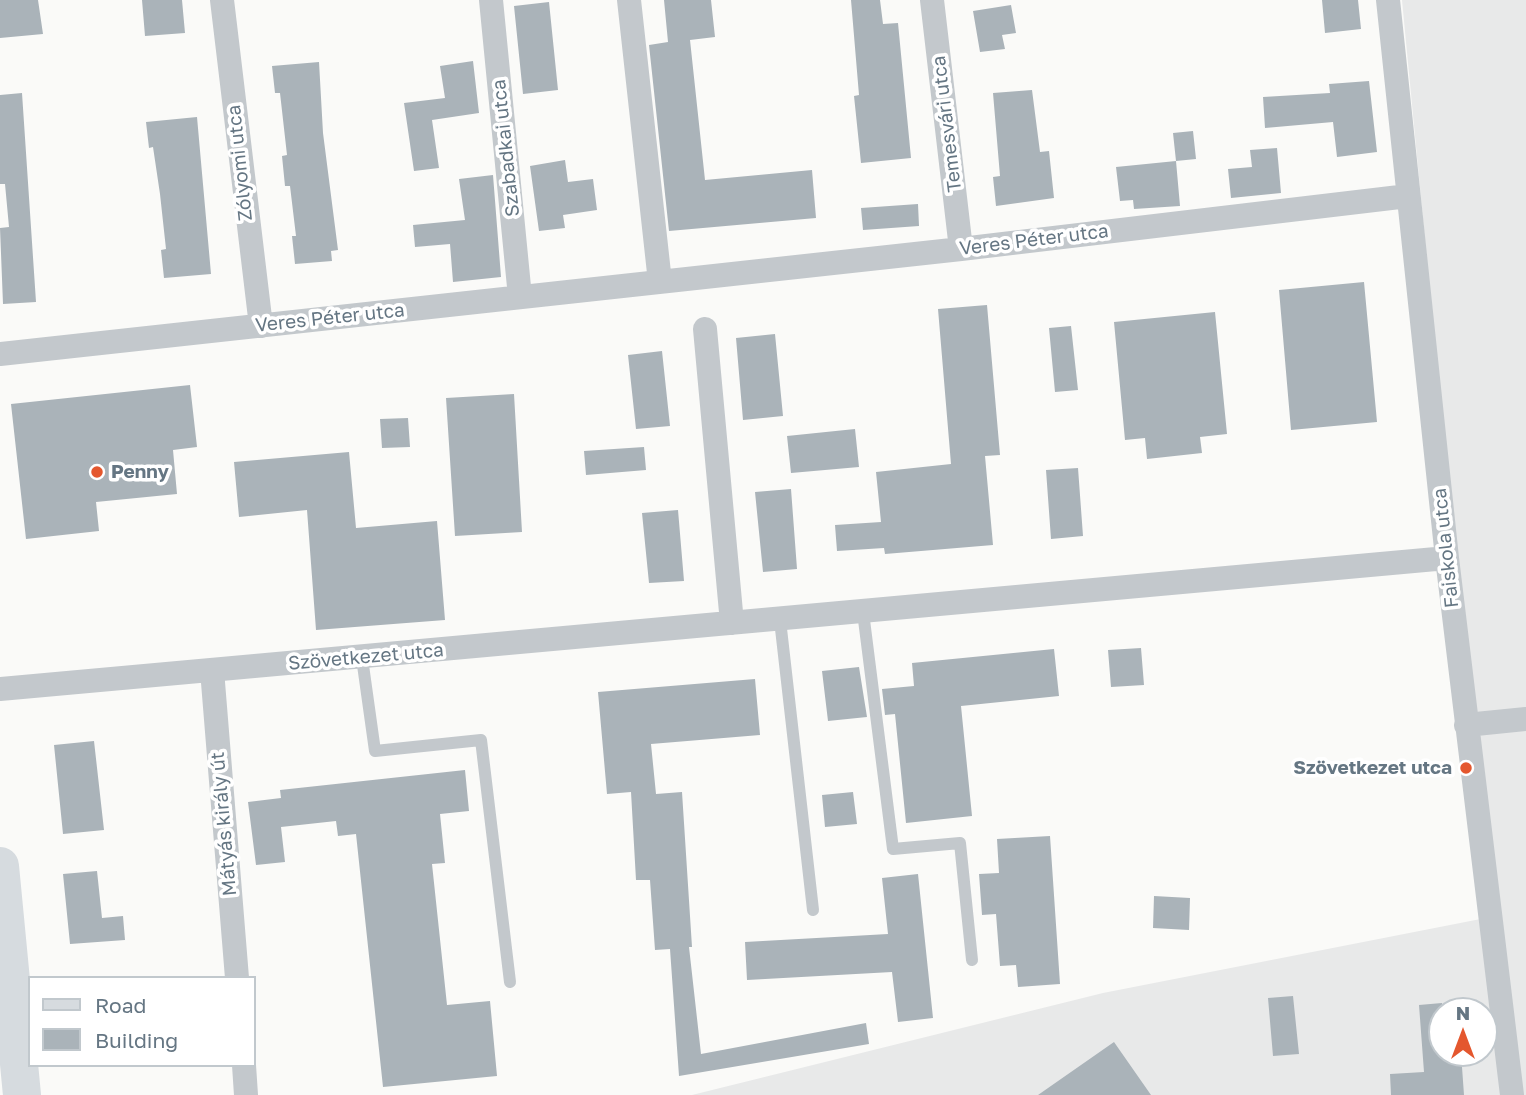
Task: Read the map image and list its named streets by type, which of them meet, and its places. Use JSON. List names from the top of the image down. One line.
{"streets":{"street":["Temesvári utca","Szabadkai utca","Zólyomi utca","Veres Péter utca","Faiskola utca","Szövetkezet utca","Mátyás király út"]},"crossings":[["Temesvári utca","Veres Péter utca"],["Szabadkai utca","Veres Péter utca"],["Zólyomi utca","Veres Péter utca"],["Veres Péter utca","Faiskola utca"],["Faiskola utca","Szövetkezet utca"],["Szövetkezet utca","Mátyás király út"]],"places":["Penny","Szövetkezet utca"],"legend":["Road","Building"],"north":"top"}
